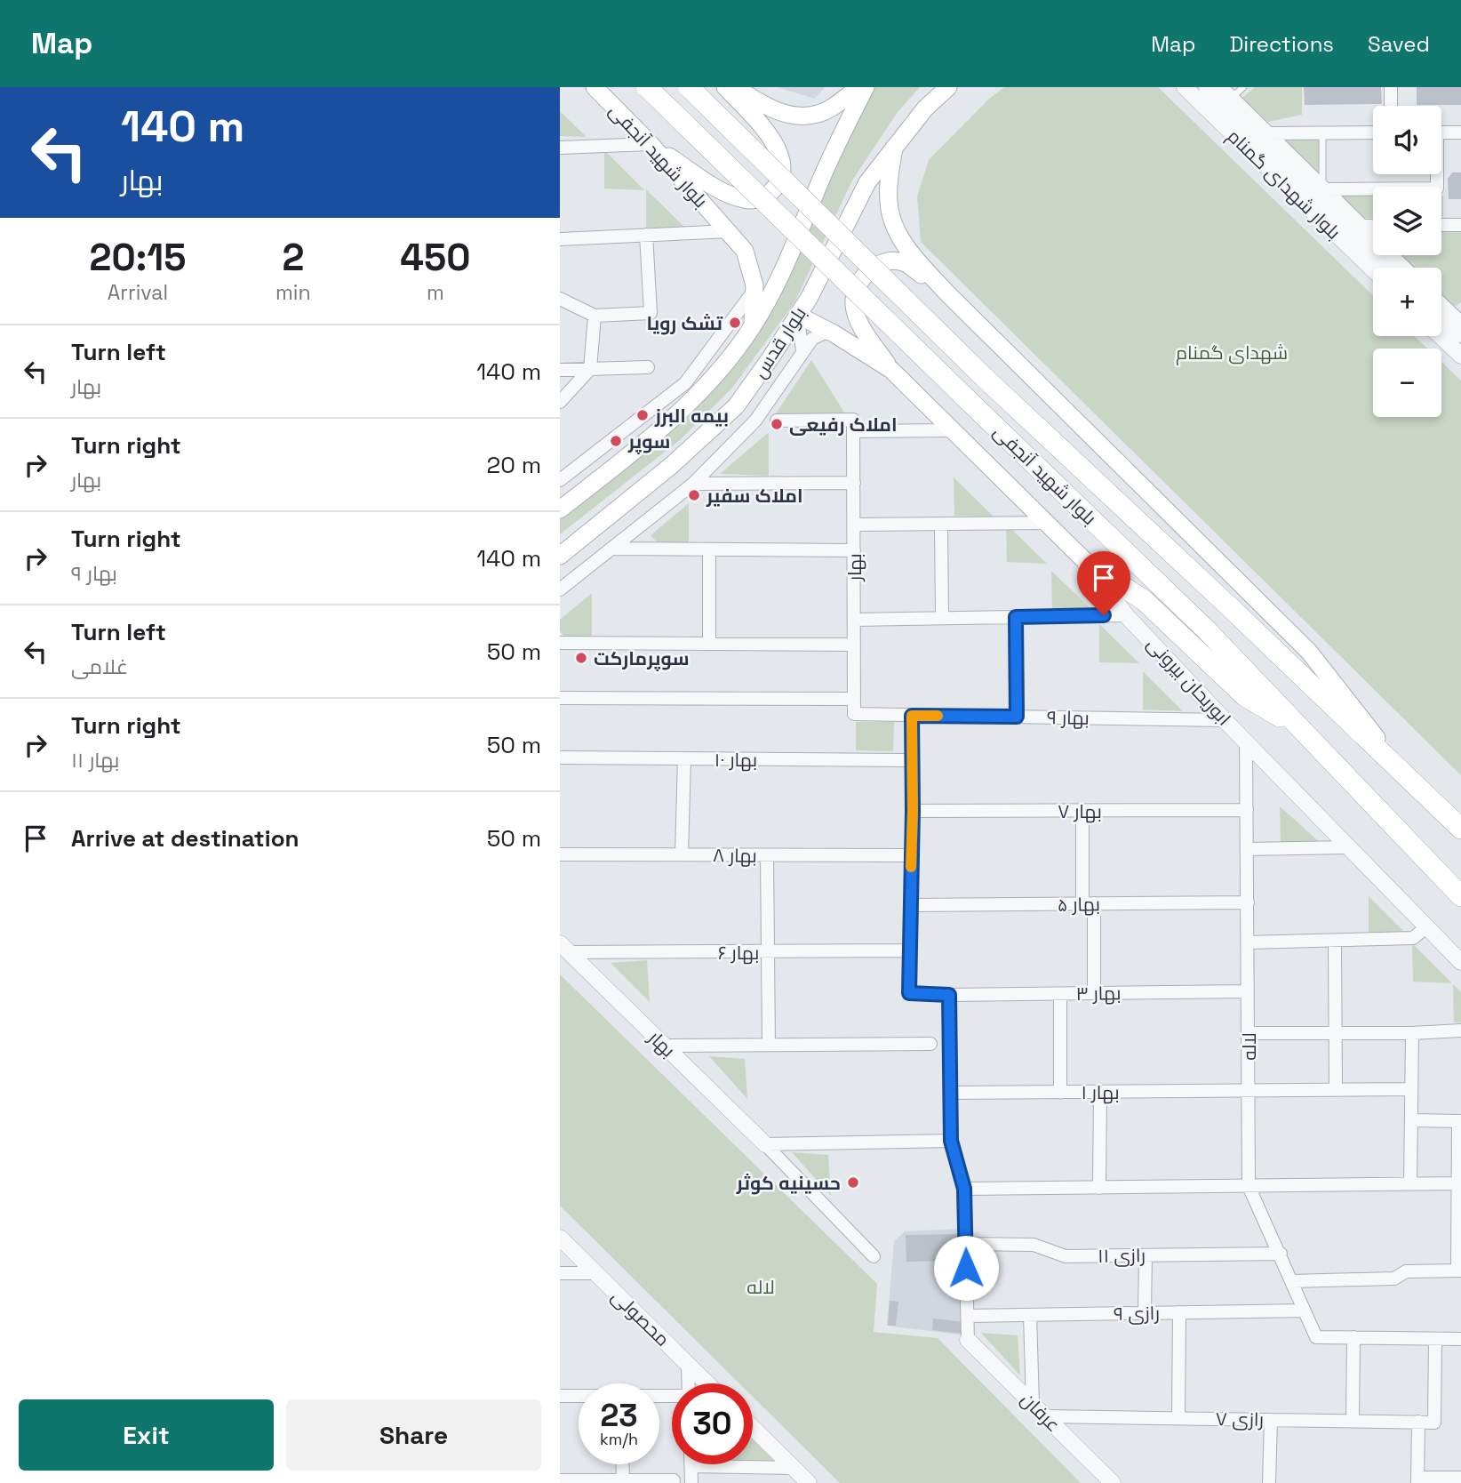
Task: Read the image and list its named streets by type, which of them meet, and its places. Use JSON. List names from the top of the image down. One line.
{"streets":{"main road":["بلوار شهید آنجفی","بلوار قدس","ابوریحان بیرونی"],"street":["بلوار شهدای گمنام","بهار","بهار ۹","بهار ۱۰","بهار ۷","بهار ۸","بهار ۵","بهار ۶","بهار ۳","لاله","بهار ۱","رازی ۱۱","رازی ۹","محصولی","عرفان","رازی ۷"]},"crossings":[["بلوار شهید آنجفی","بلوار قدس"],["بلوار قدس","ابوریحان بیرونی"],["بهار","بهار ۹"],["بهار","بهار ۶"],["ابوریحان بیرونی","بهار ۹"],["ابوریحان بیرونی","لاله"],["بهار ۷","لاله"],["بهار ۵","لاله"],["بهار ۳","لاله"],["لاله","بهار ۱"],["لاله","رازی ۱۱"],["لاله","رازی ۹"],["عرفان","رازی ۷"]],"parks":["شهدای گمنام","لاله"],"places":["تشک رویا","بیمه البرز","املاک رفیعی","سوپر","املاک سفیر","سوپرمارکت","حسینیه کوثر"],"page":{"header":"Map","nav":["Map","Directions","Saved"],"turn":["140 m","بهار"],"map_buttons":["+","−"],"eta":["20:15","Arrival","2","min","450","m"],"list":[{"name":"Turn left","note":"بهار","value":"140 m"},{"name":"Turn right","note":"بهار","value":"20 m"},{"name":"Turn right","note":"بهار ۹","value":"140 m"},{"name":"Turn left","note":"غلامی","value":"50 m"},{"name":"Turn right","note":"بهار ۱۱","value":"50 m"},{"name":"Arrive at destination","value":"50 m"}],"speed":"23 km/h","limit":"30","buttons":["Exit","Share"]}}
